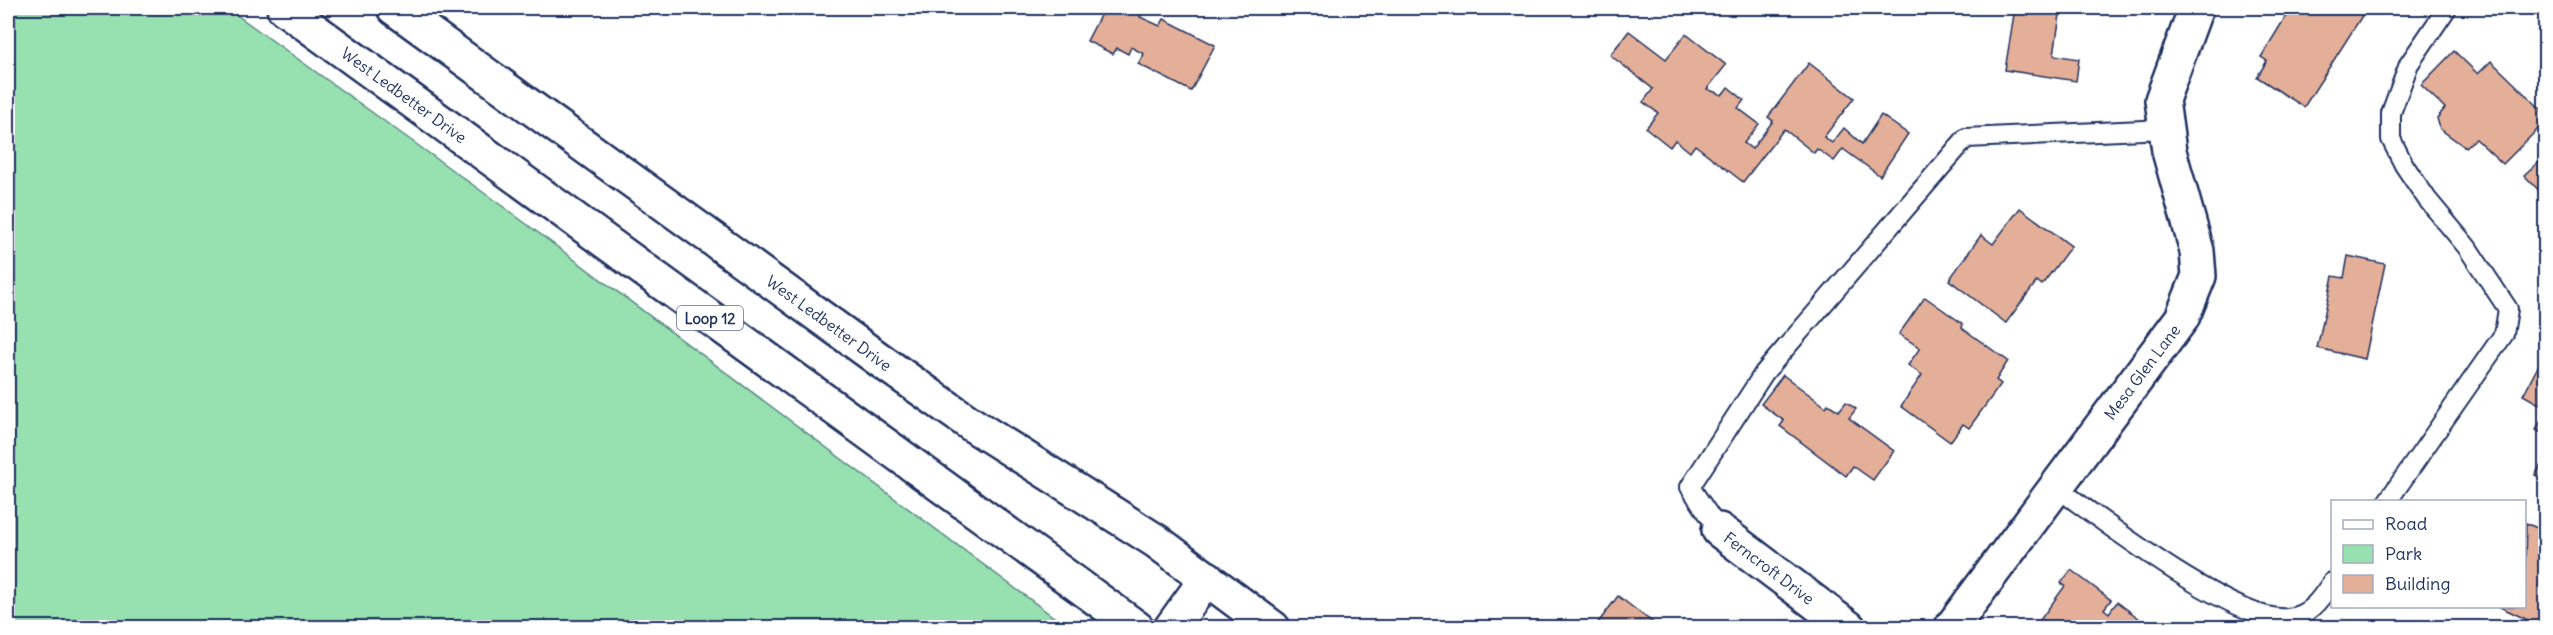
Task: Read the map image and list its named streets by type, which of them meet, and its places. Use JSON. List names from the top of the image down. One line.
{"streets":{"main road":["West Ledbetter Drive","Loop 12","Mesa Glen Lane","Ferncroft Drive"]},"legend":["Road","Park","Building"]}
